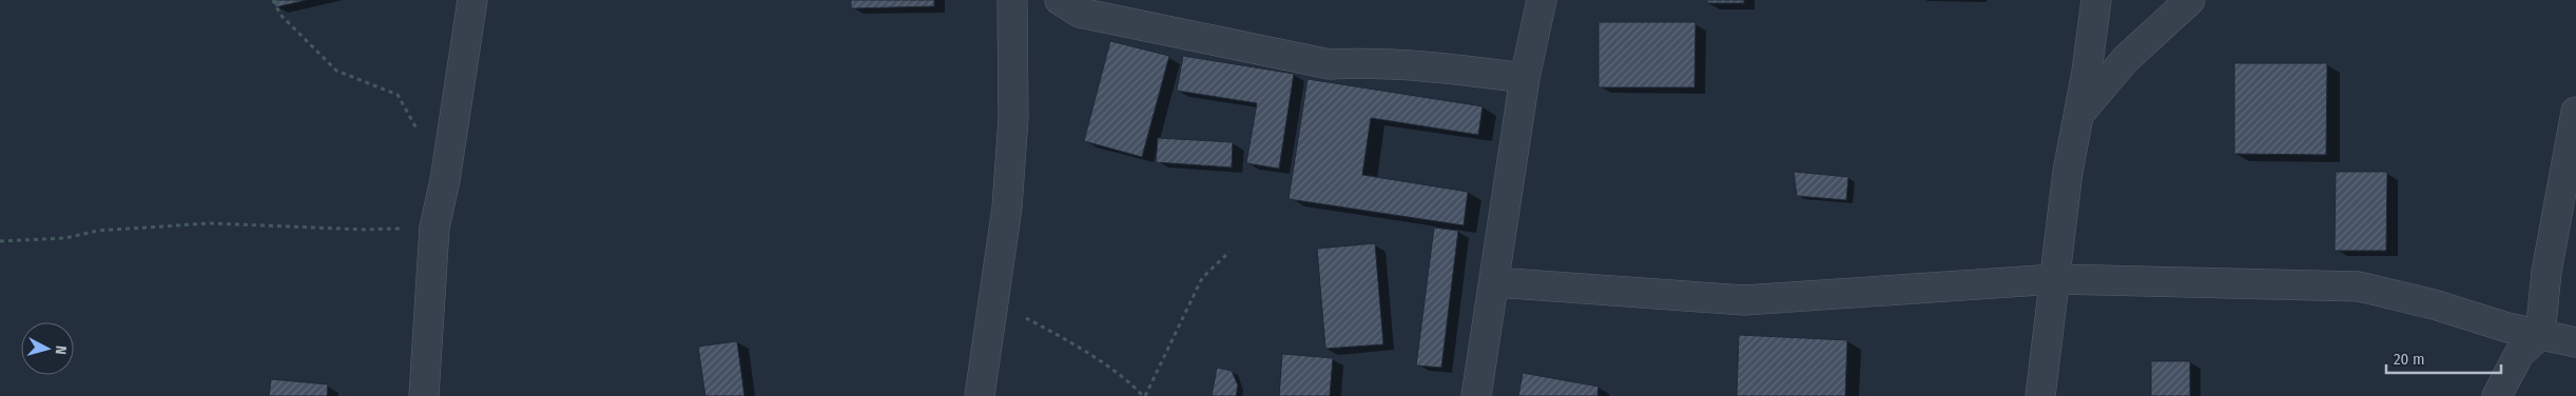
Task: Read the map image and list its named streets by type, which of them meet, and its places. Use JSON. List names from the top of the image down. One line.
{"scale_bar":"20 m","north":"right"}
